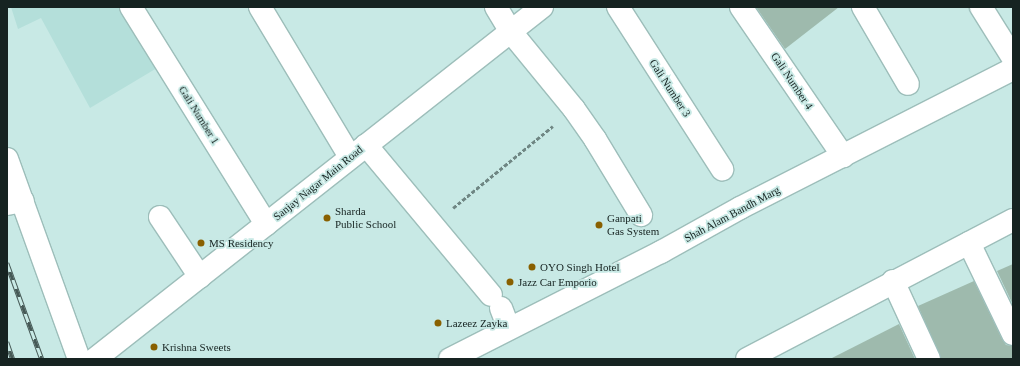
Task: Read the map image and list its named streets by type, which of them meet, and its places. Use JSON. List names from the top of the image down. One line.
{"streets":{"street":["Gali Number 4","Gali Number 3","Gali Number 1","Sanjay Nagar Main Road","Shah Alam Bandh Marg"]},"crossings":[["Gali Number 4","Shah Alam Bandh Marg"],["Gali Number 1","Sanjay Nagar Main Road"]],"places":["Sharda Public School","Ganpati Gas System","MS Residency","OYO Singh Hotel","Jazz Car Emporio","Lazeez Zayka","Krishna Sweets"]}
